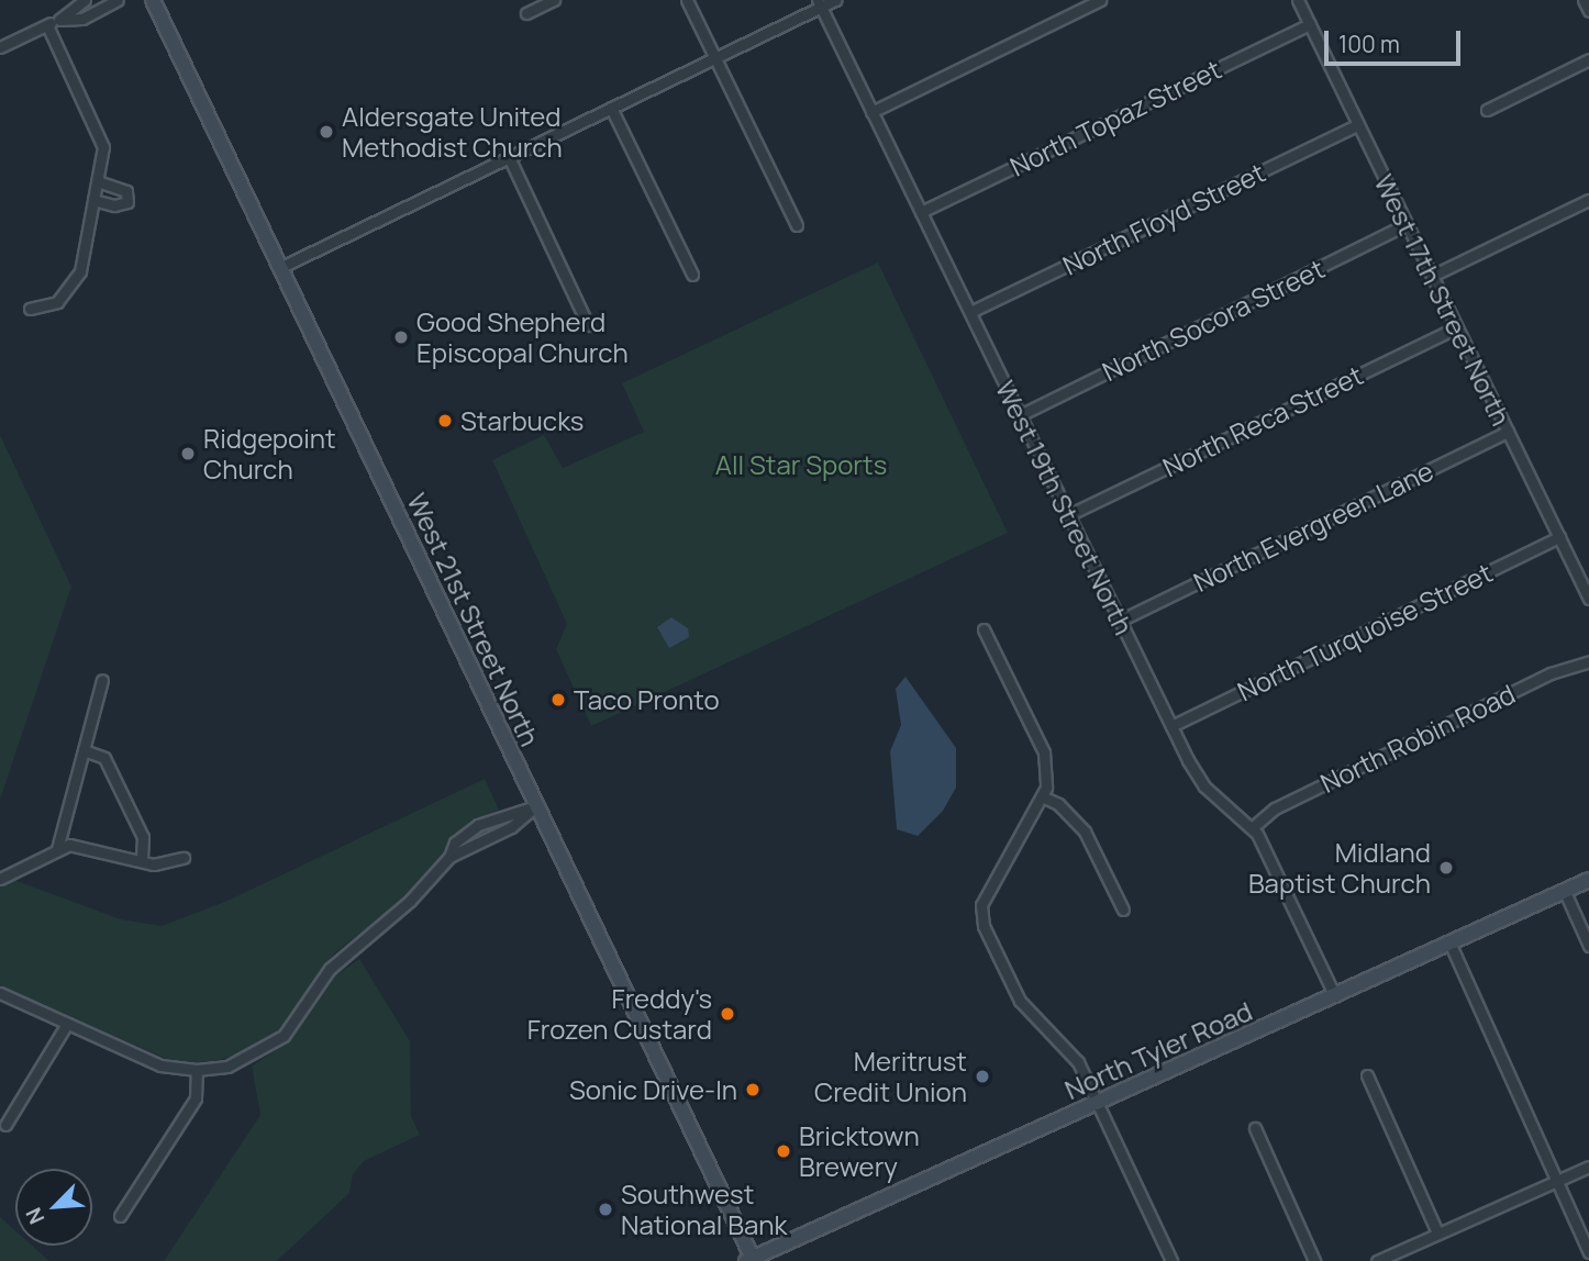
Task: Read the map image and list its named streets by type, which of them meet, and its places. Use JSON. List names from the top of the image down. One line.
{"streets":{"main road":["West 21st Street North","North Tyler Road"],"street":["North Topaz Street","North Floyd Street","West 17th Street North","North Socora Street","North Reca Street","West 19th Street North","North Evergreen Lane","North Turquoise Street","North Robin Road"]},"crossings":[["North Topaz Street","West 17th Street North"],["North Topaz Street","West 19th Street North"],["North Floyd Street","West 17th Street North"],["North Floyd Street","West 19th Street North"],["West 17th Street North","North Socora Street"],["West 17th Street North","North Reca Street"],["West 17th Street North","North Evergreen Lane"],["West 17th Street North","North Turquoise Street"],["North Socora Street","West 19th Street North"],["North Reca Street","West 19th Street North"],["West 19th Street North","North Evergreen Lane"],["West 19th Street North","North Turquoise Street"],["West 19th Street North","North Robin Road"],["West 19th Street North","North Tyler Road"],["West 21st Street North","North Tyler Road"]],"parks":["All Star Sports"],"places":["Aldersgate United Methodist Church","Good Shepherd Episcopal Church","Starbucks","Ridgepoint Church","Taco Pronto","Midland Baptist Church","Freddy's Frozen Custard","Meritrust Credit Union","Sonic Drive-In","Bricktown Brewery","Southwest National Bank"],"scale_bar":"100 m","north":"bottom left"}
